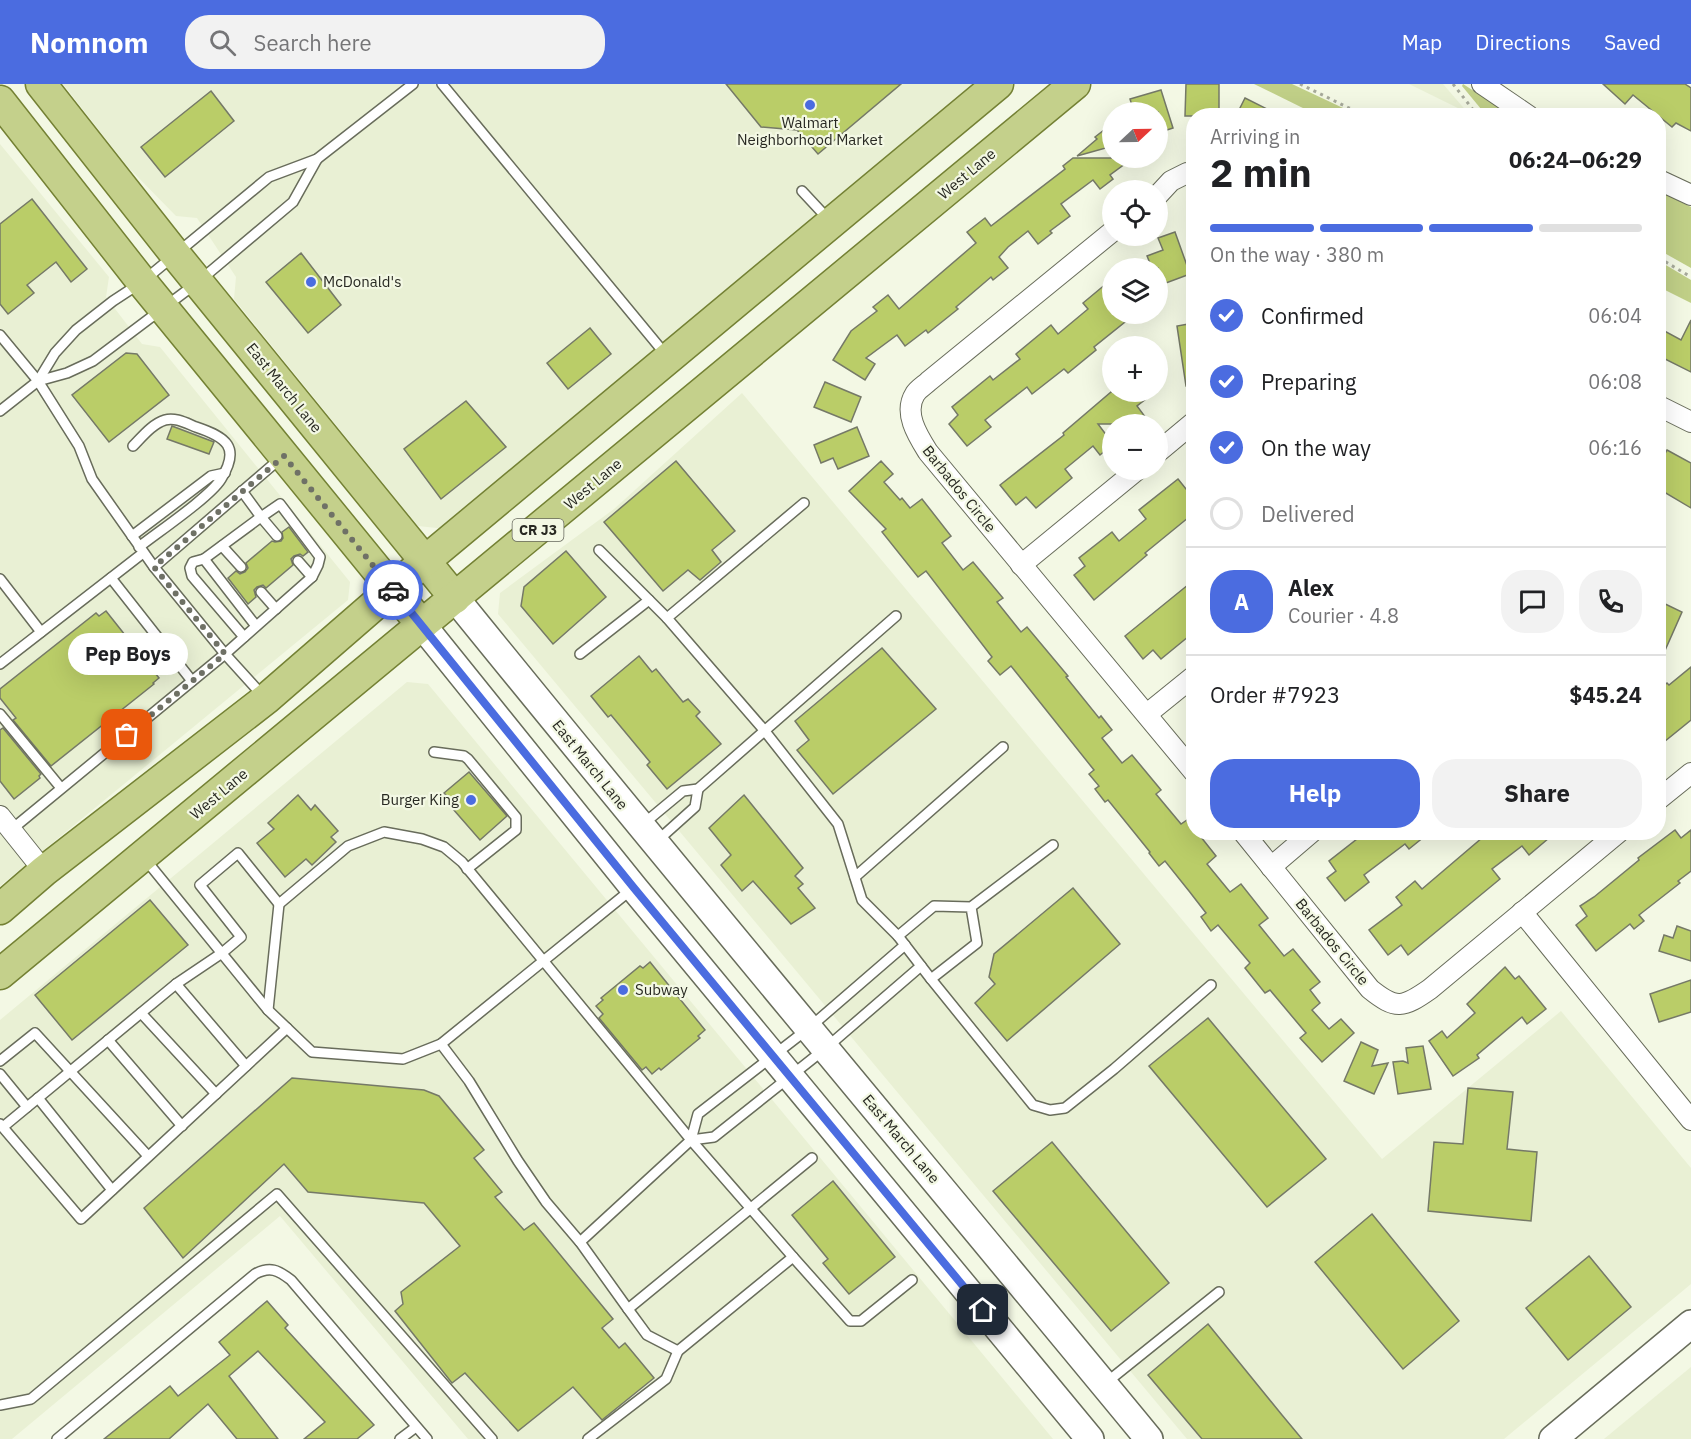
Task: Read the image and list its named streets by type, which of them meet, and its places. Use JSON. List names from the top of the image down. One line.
{"streets":{"main road":["West Lane","East March Lane","CR J3"],"street":["Barbados Circle"]},"crossings":[["West Lane","East March Lane"]],"places":["Walmart Neighborhood Market","McDonald's","Pep Boys","Burger King","Subway"],"north":"right","page":{"header":"Nomnom","search":"Search here","nav":["Map","Directions","Saved"],"map_buttons":["+","−"],"heading":["2 min","Arriving in","06:24–06:29"],"panel":["Alex","Courier · 4.8","Order #7923","$45.24"],"bar":"On the way · 380 m","list":[["Confirmed","06:04"],["Preparing","06:08"],["On the way","06:16"],"Delivered"],"round":"A","bubble":"Pep Boys","buttons":["Help","Share"]}}
